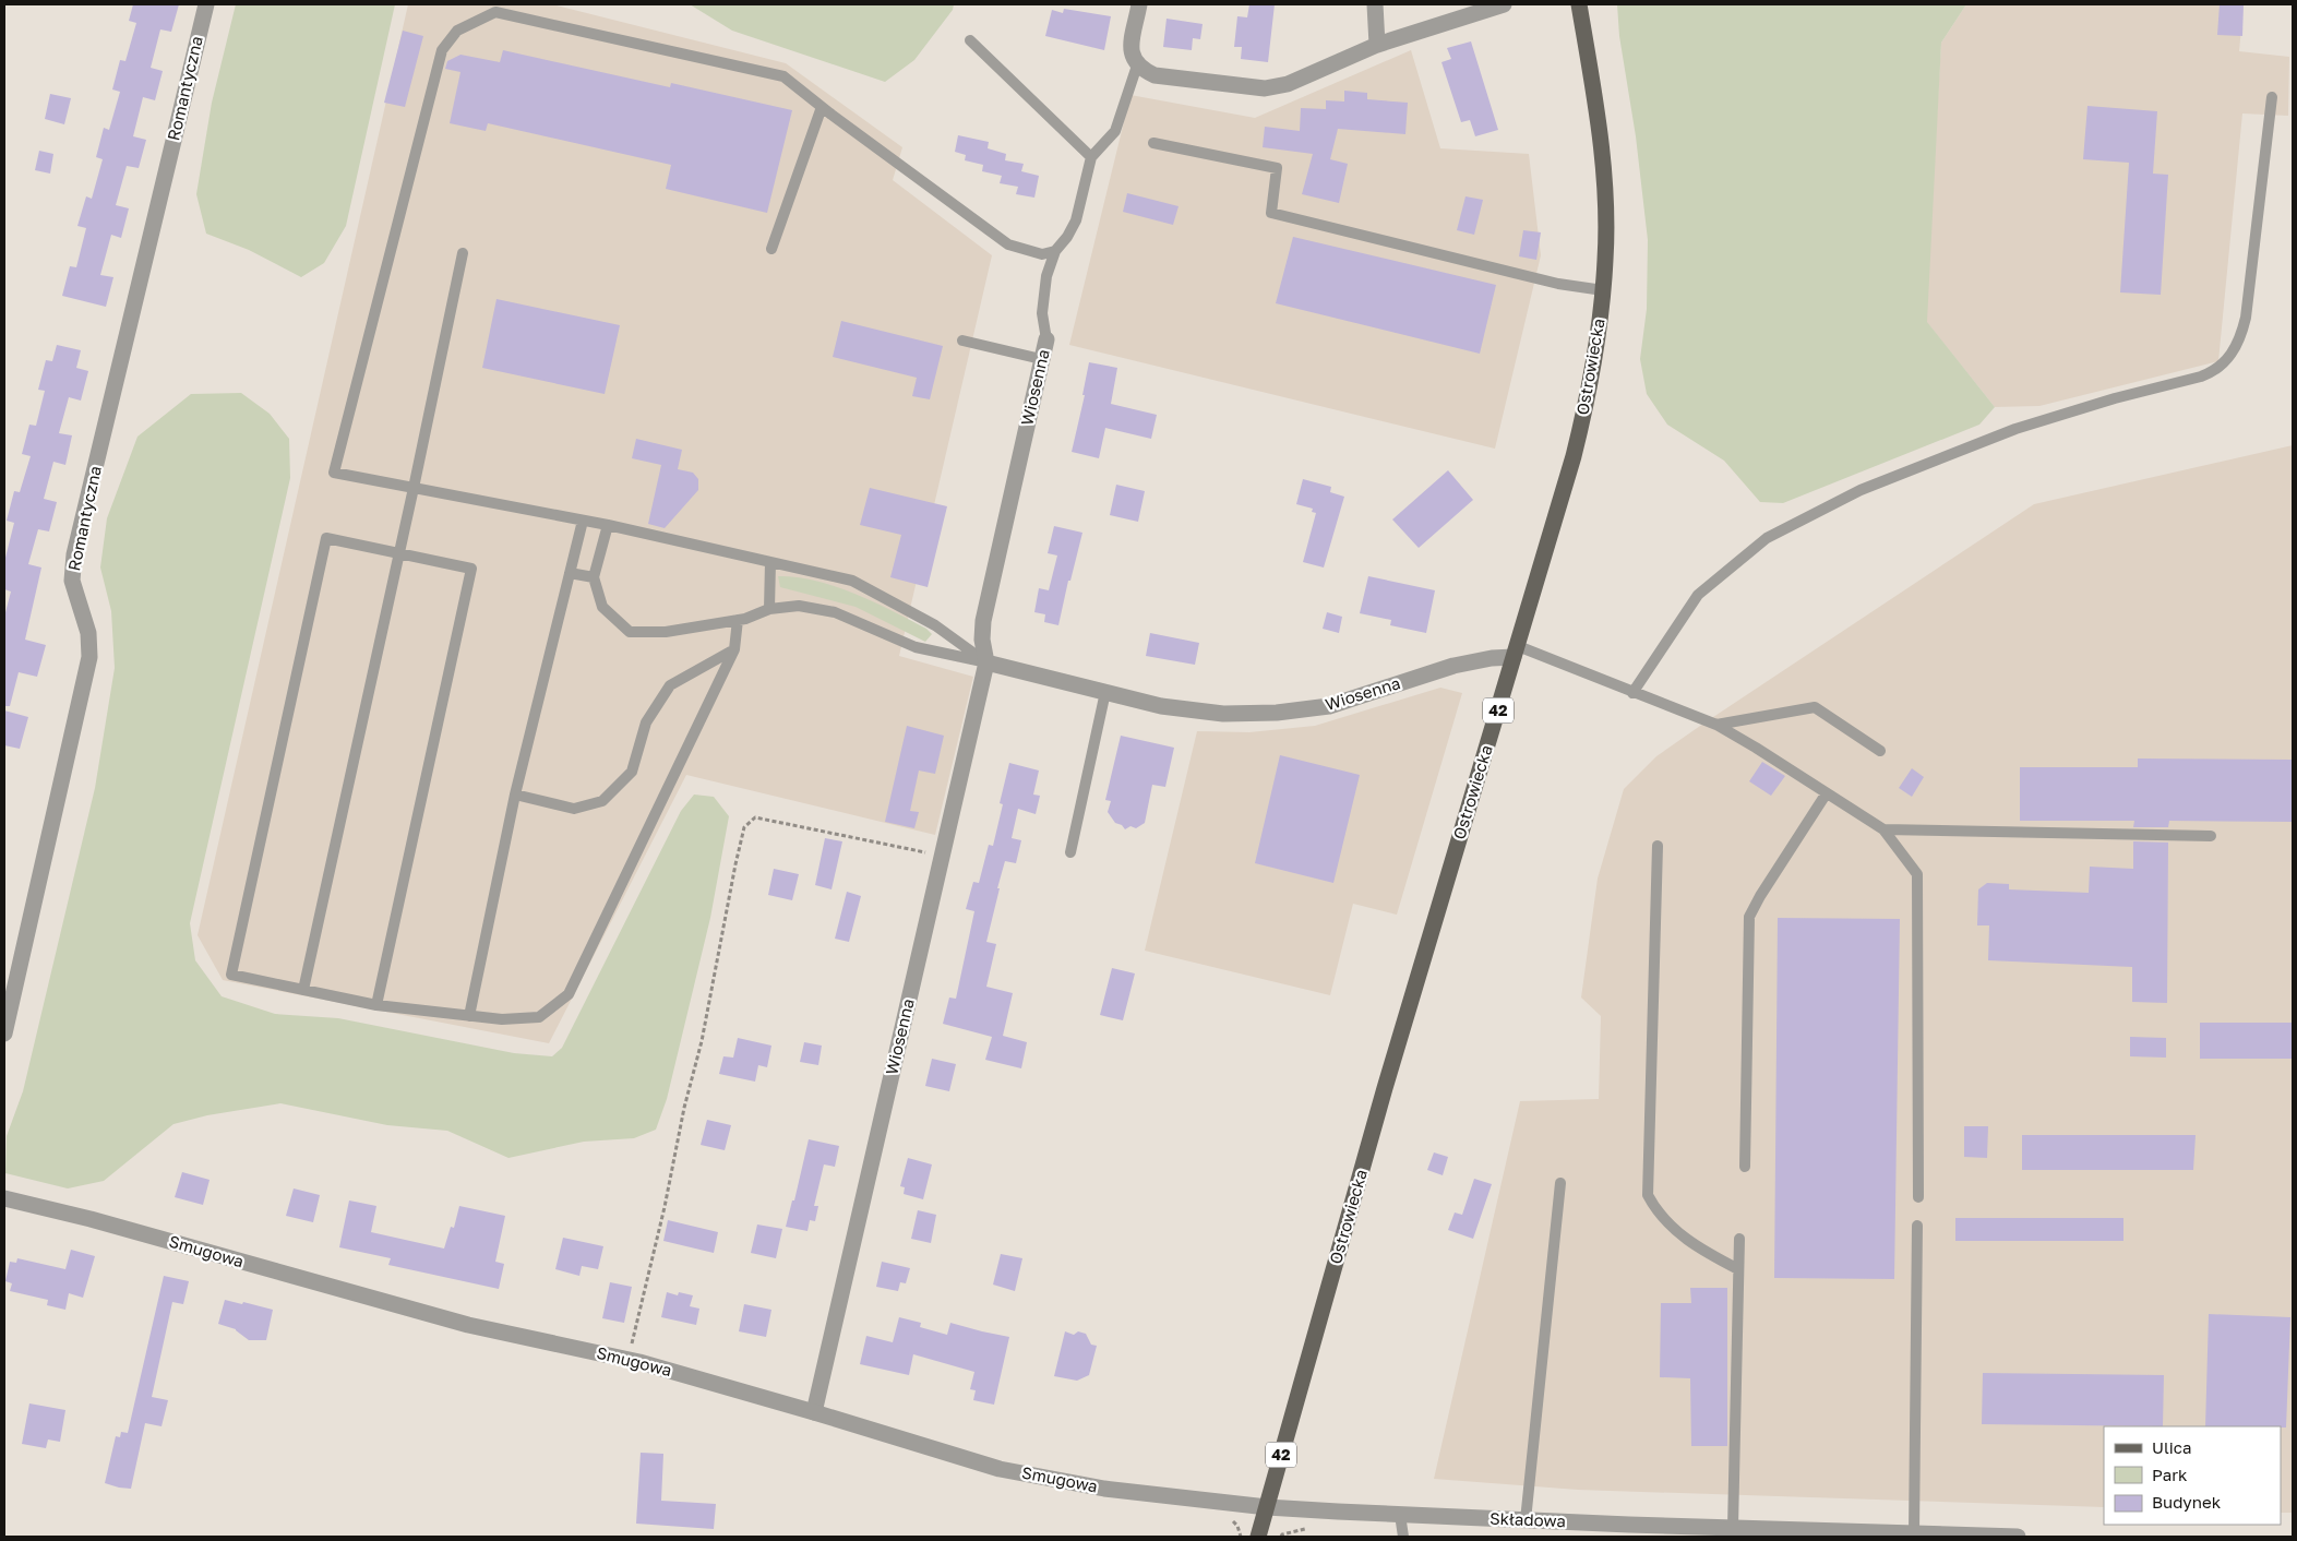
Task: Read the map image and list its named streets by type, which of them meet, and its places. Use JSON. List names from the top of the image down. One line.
{"streets":{"main road":["Ostrowiecka","42"],"street":["Romantyczna","Wiosenna","Smugowa","Składowa"]},"crossings":[["Ostrowiecka","Wiosenna"],["Ostrowiecka","Smugowa"],["Ostrowiecka","Składowa"],["Wiosenna","Smugowa"],["Smugowa","Składowa"]],"legend":["Ulica","Park","Budynek"]}
